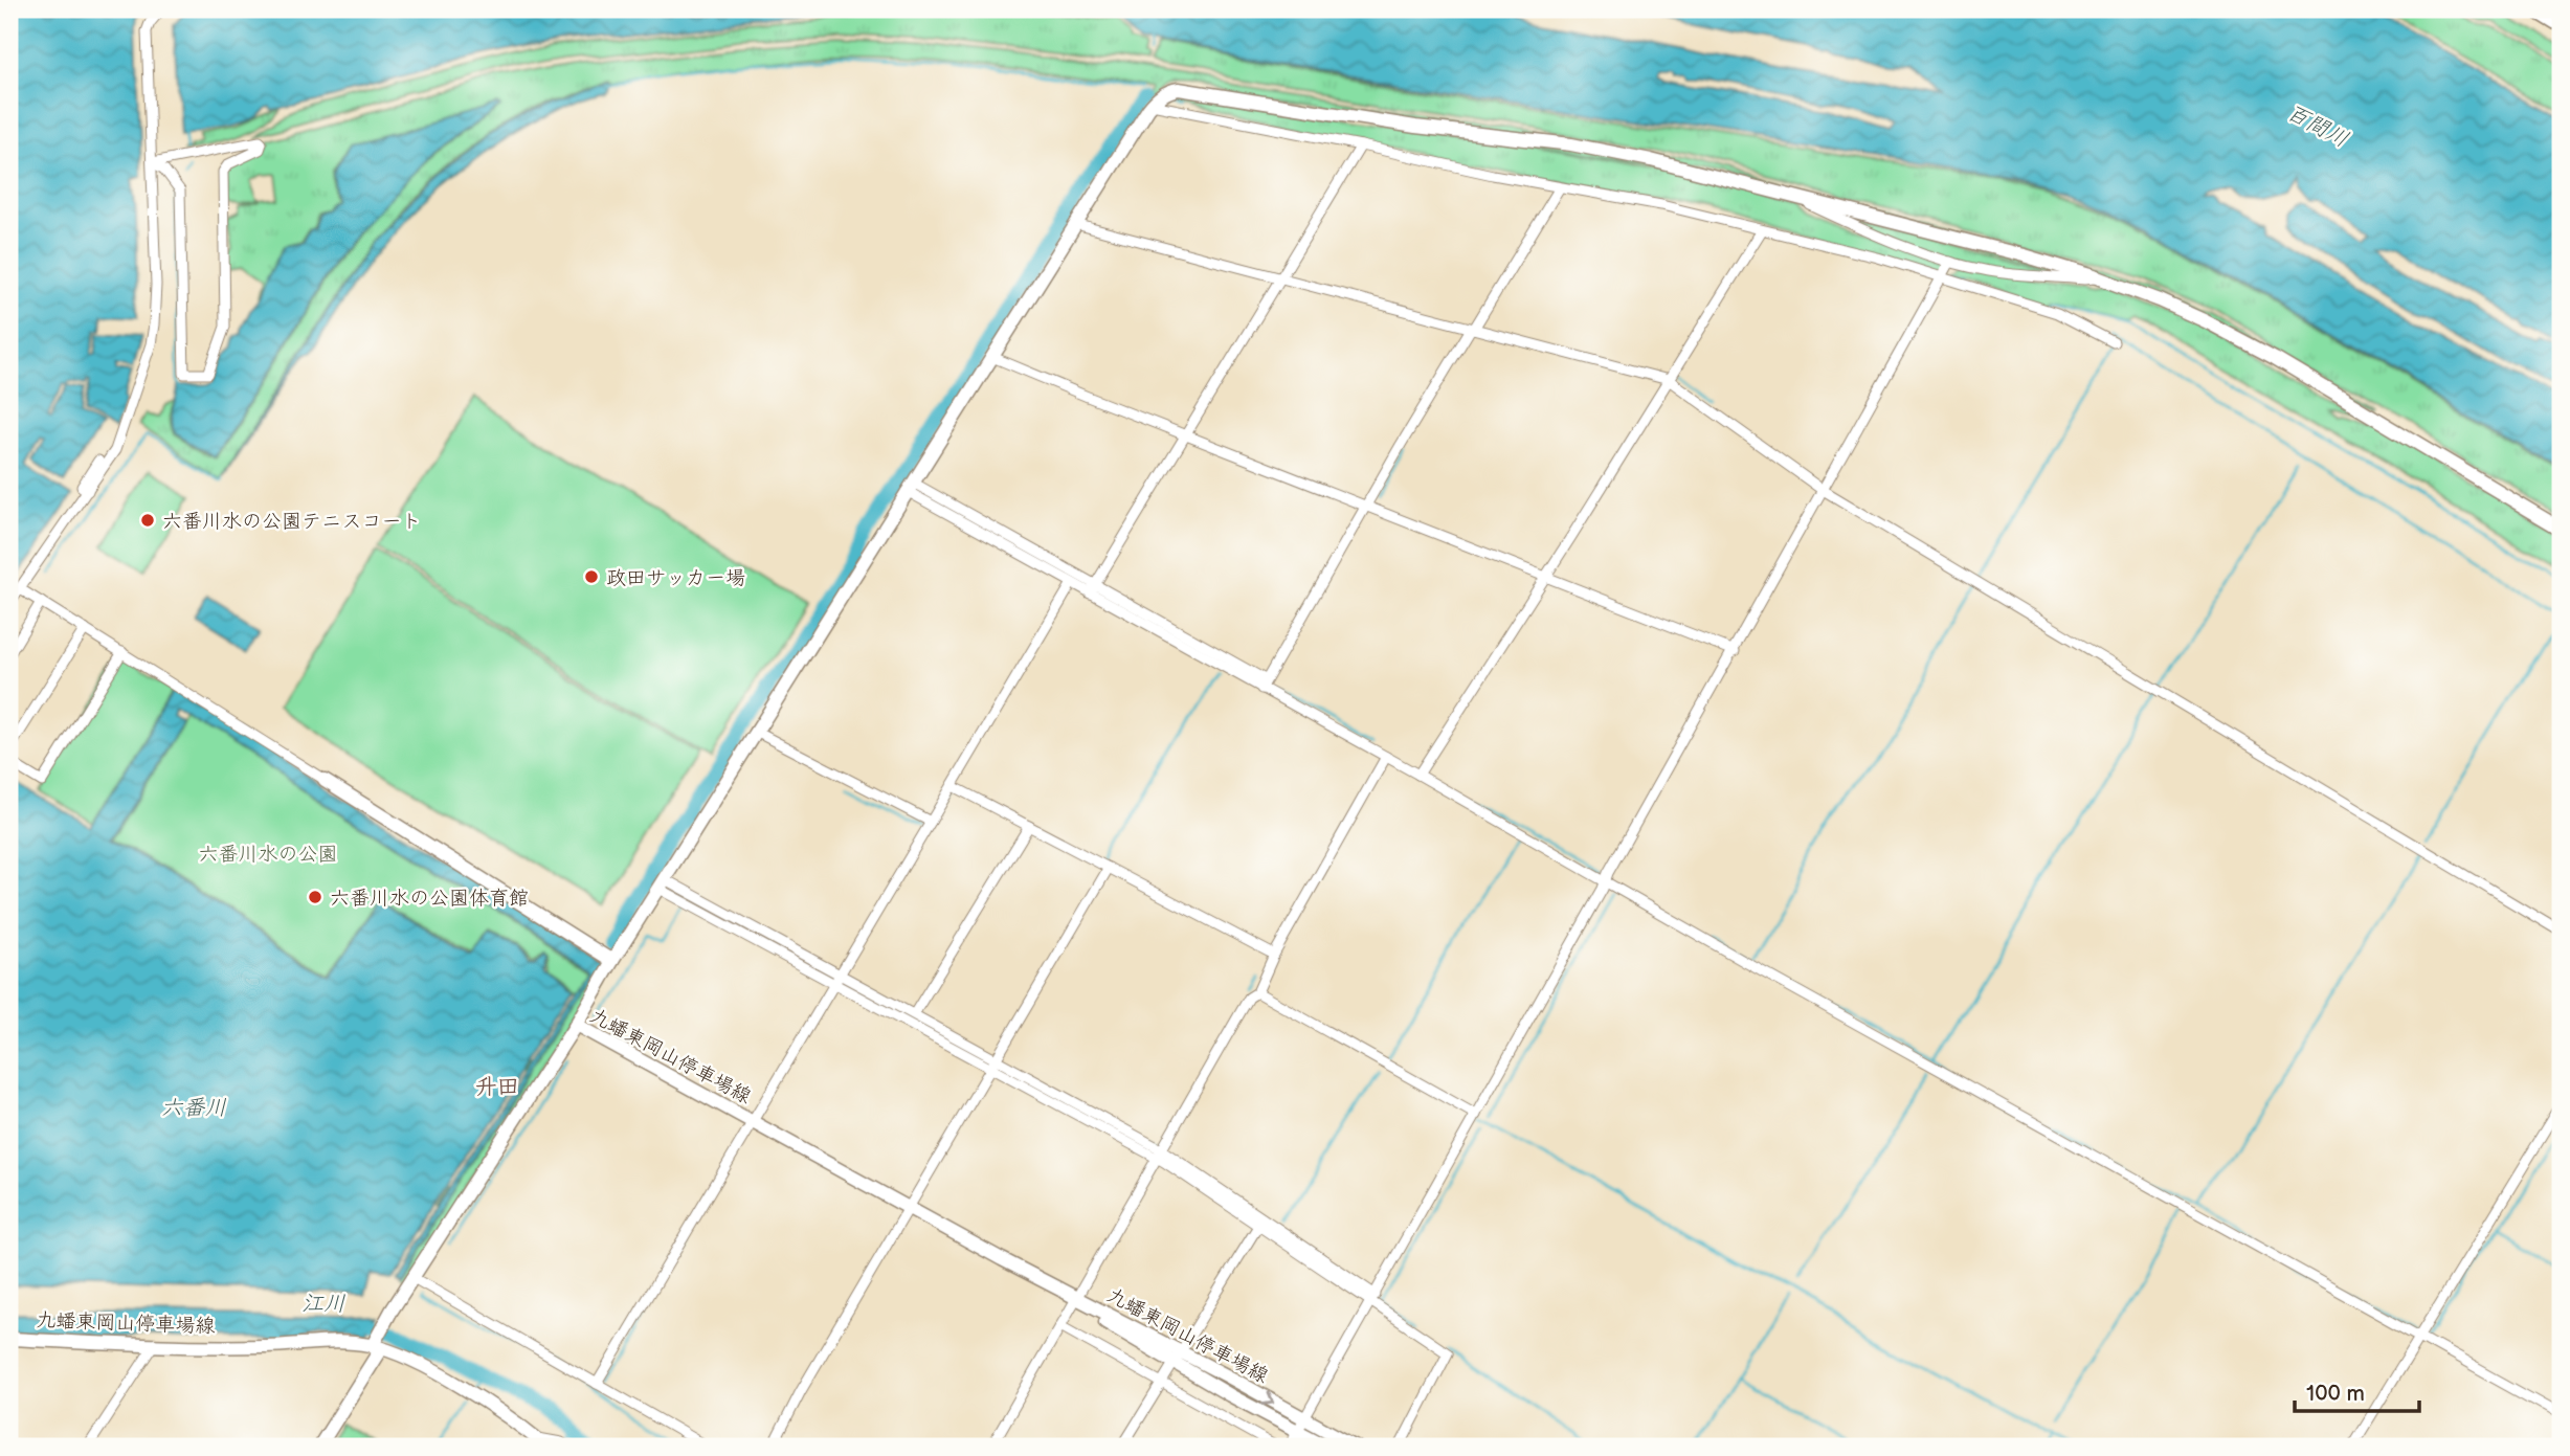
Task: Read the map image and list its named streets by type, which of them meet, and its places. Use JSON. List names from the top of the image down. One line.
{"streets":{"street":["九蟠東岡山停車場線"]},"districts":["升田"],"water":["百間川","六番川","江川"],"parks":["六番川水の公園"],"places":["六番川水の公園テニスコート","政田サッカー場","六番川水の公園体育館"],"scale_bar":"100 m"}
